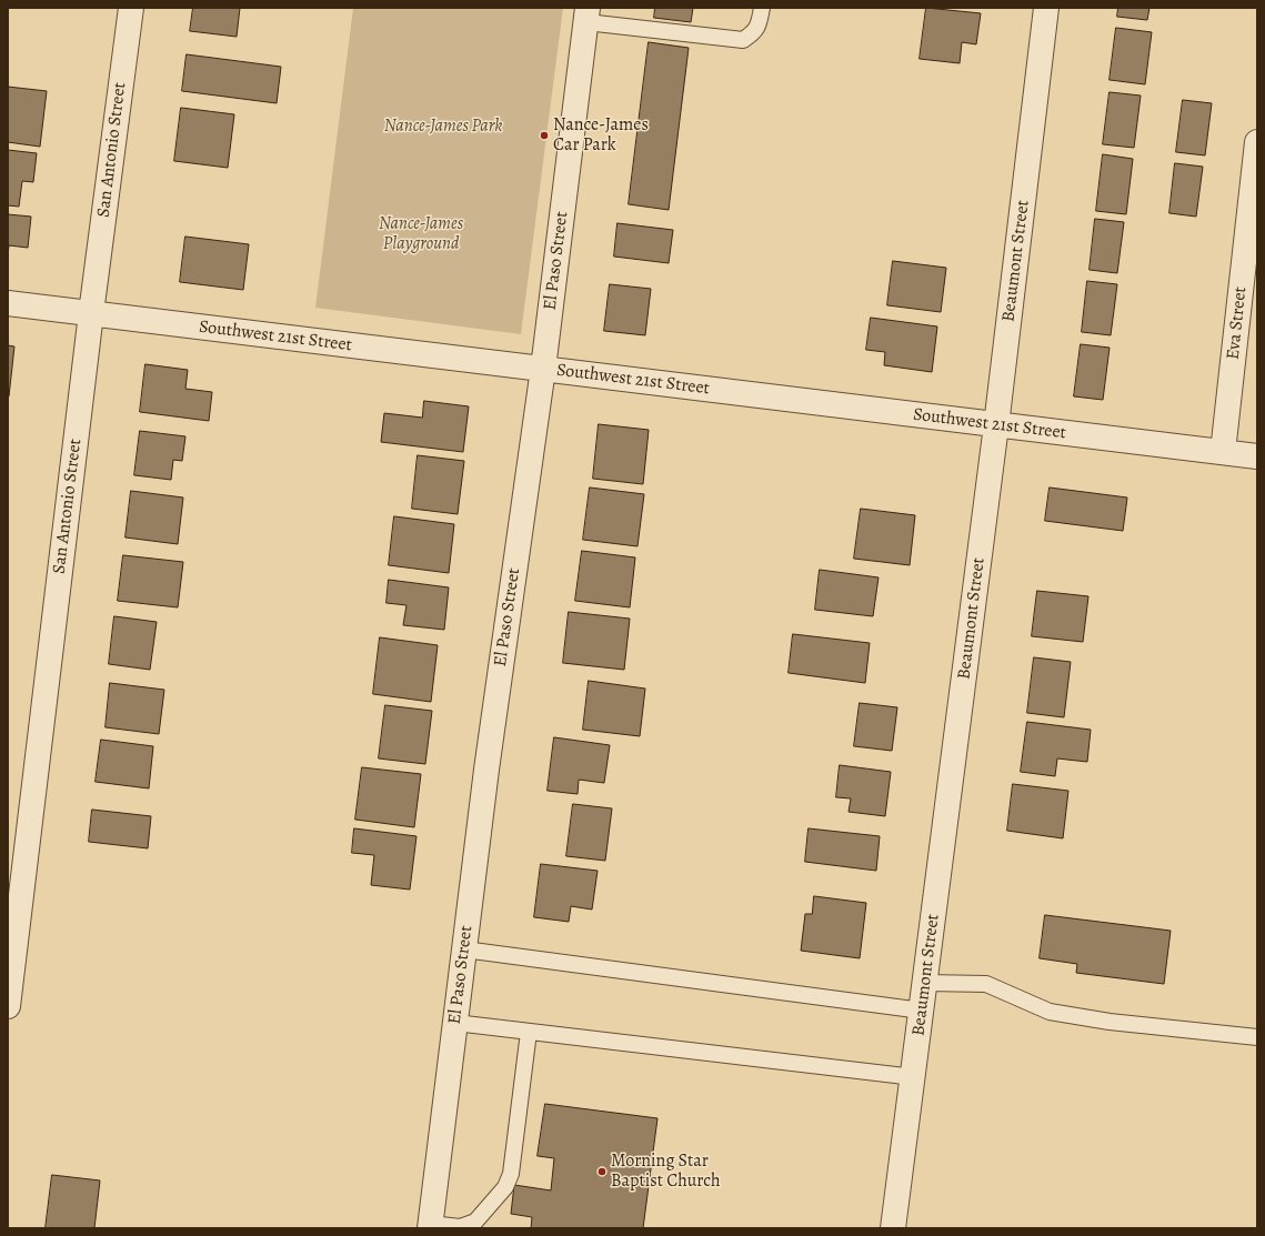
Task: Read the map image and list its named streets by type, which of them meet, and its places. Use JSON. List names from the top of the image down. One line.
{"streets":{"street":["San Antonio Street","El Paso Street","Beaumont Street","Eva Street","Southwest 21st Street"]},"crossings":[["San Antonio Street","Southwest 21st Street"],["El Paso Street","Southwest 21st Street"],["Beaumont Street","Southwest 21st Street"],["Eva Street","Southwest 21st Street"]],"parks":["Nance-James Park","Nance-James Playground"],"places":["Nance-James Car Park","Morning Star Baptist Church"]}
